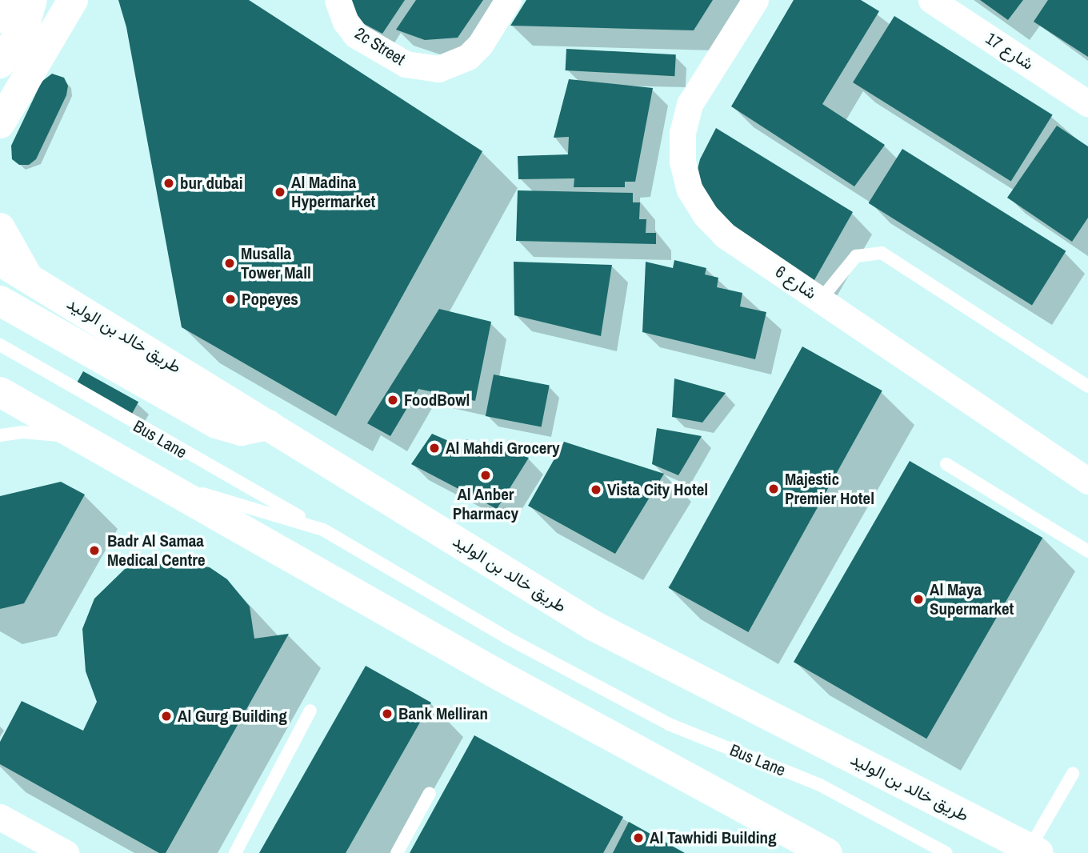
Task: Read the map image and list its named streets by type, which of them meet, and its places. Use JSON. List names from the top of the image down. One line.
{"streets":{"main road":["طريق خالد بن الوليد"],"street":["2c Street","شارع 17","شارع 6"],"lane":["Bus Lane"]},"places":["bur dubai","Al Madina Hypermarket","Musalla Tower Mall","Popeyes","FoodBowl","Al Mahdi Grocery","Al Anber Pharmacy","Majestic Premier Hotel","Vista City Hotel","Badr Al Samaa Medical Centre","Al Maya Supermarket","Bank Melliran","Al Gurg Building","Al Tawhidi Building"]}
